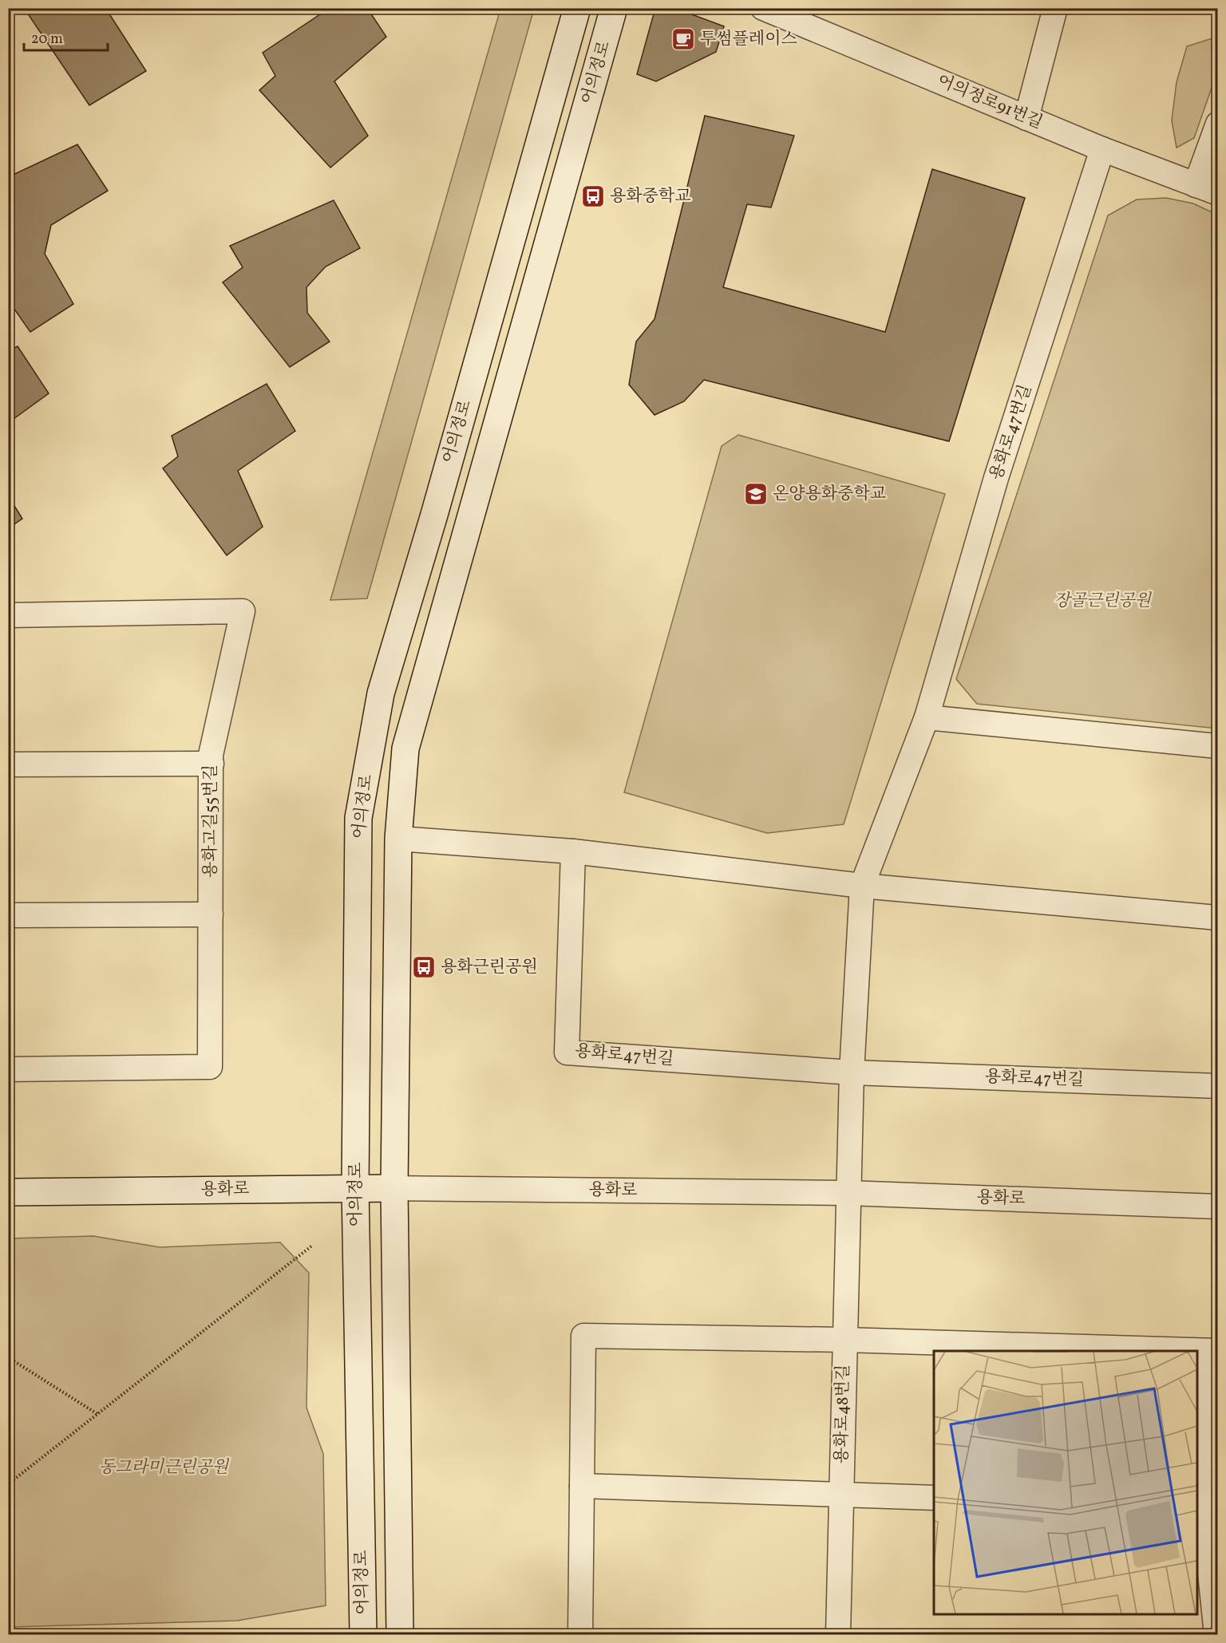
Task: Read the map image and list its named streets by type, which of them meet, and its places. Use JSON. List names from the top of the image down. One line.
{"streets":{"main road":["어의정로","용화로"],"street":["어의정로91번길","용화로47번길","용화고길55번길","용화로48번길"]},"crossings":[["어의정로","용화로"],["어의정로91번길","용화로47번길"],["용화로47번길","용화로"],["용화로47번길","용화로48번길"],["용화로","용화로48번길"]],"parks":["장골근린공원","동그라미근린공원"],"places":{"cafe":["투썸플레이스"],"bus stop":["용화중학교","용화근린공원"],"school or university":["온양용화중학교"]},"scale_bar":"20 m"}
